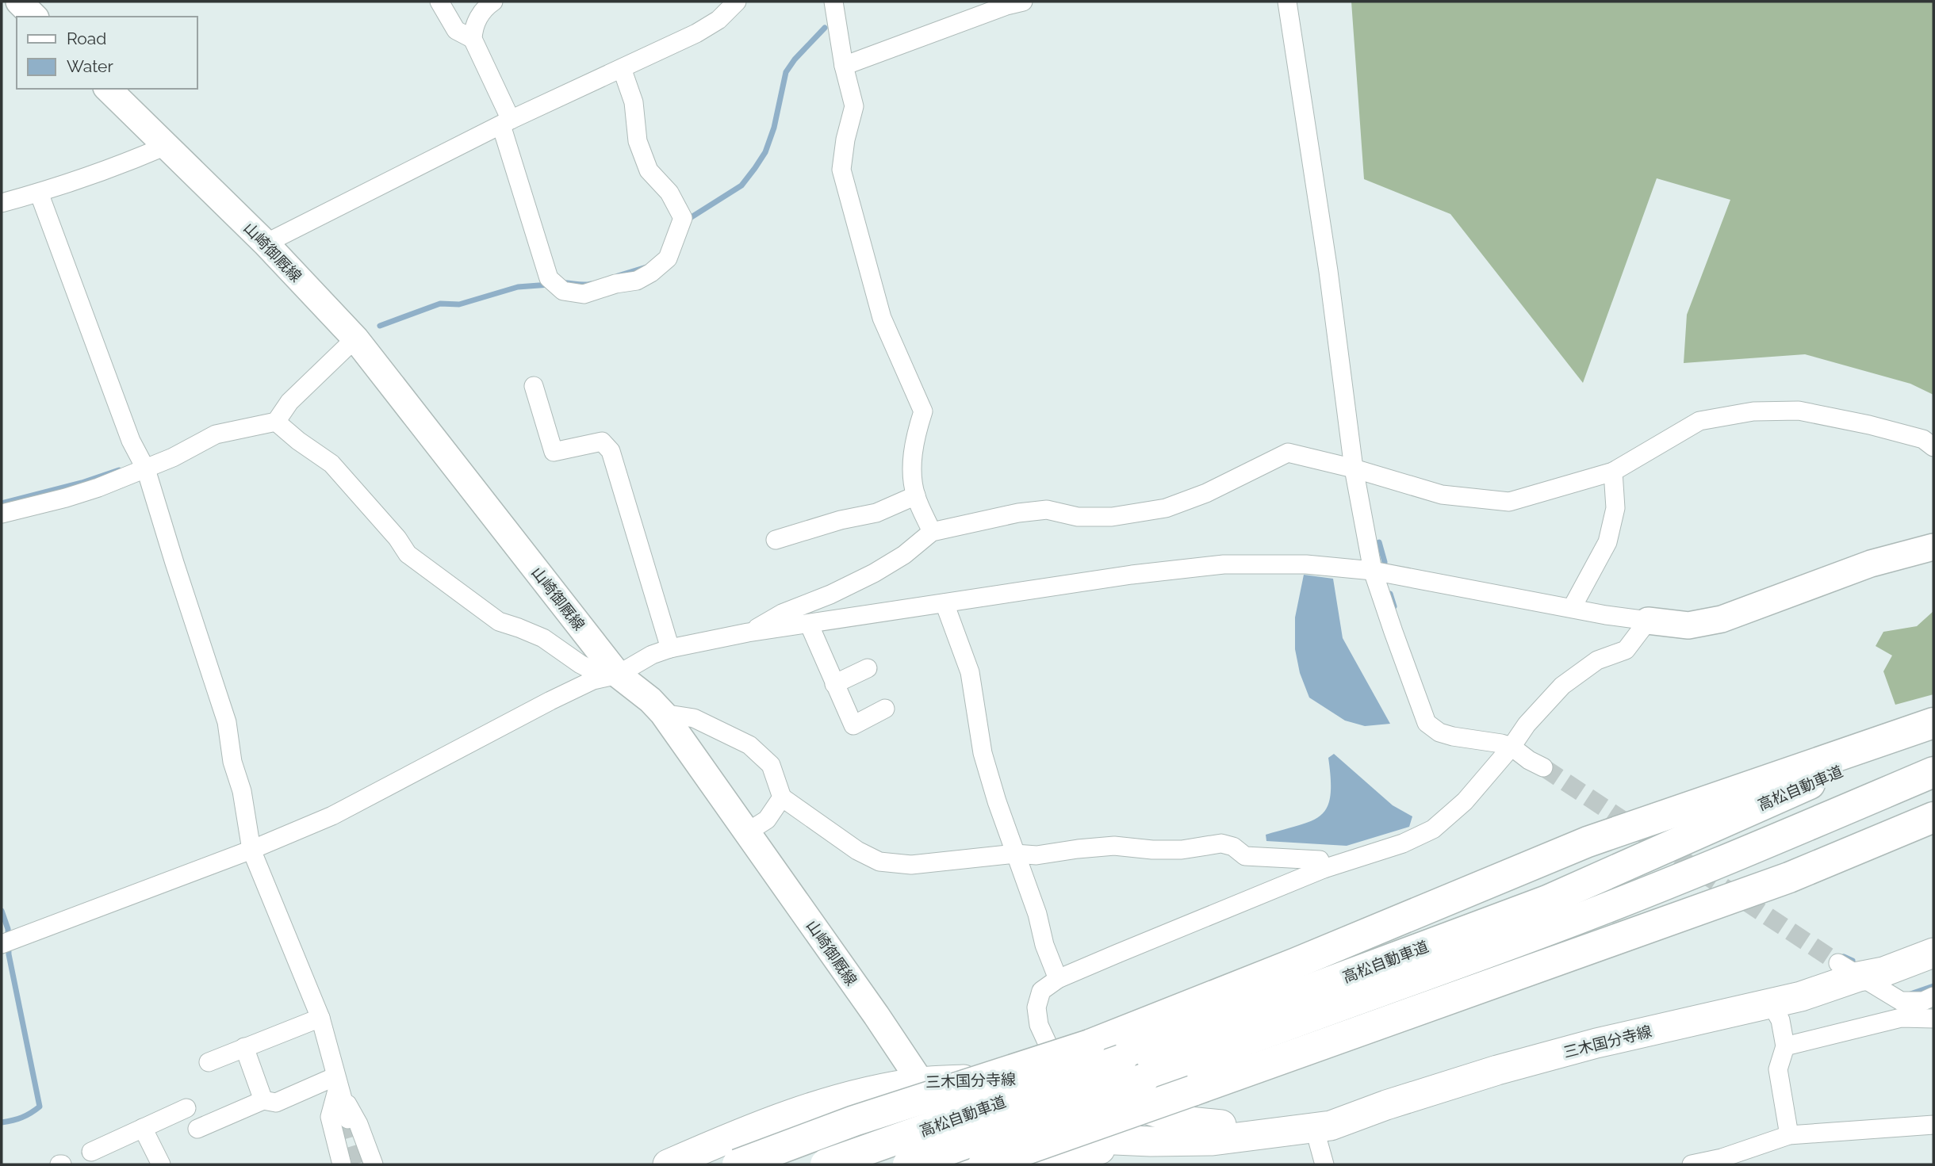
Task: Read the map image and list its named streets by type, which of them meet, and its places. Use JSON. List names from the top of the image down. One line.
{"streets":{"highway":["高松自動車道"],"main road":["山崎御厩線","三木国分寺線"]},"crossings":[["山崎御厩線","三木国分寺線"]],"legend":["Road","Water"]}
